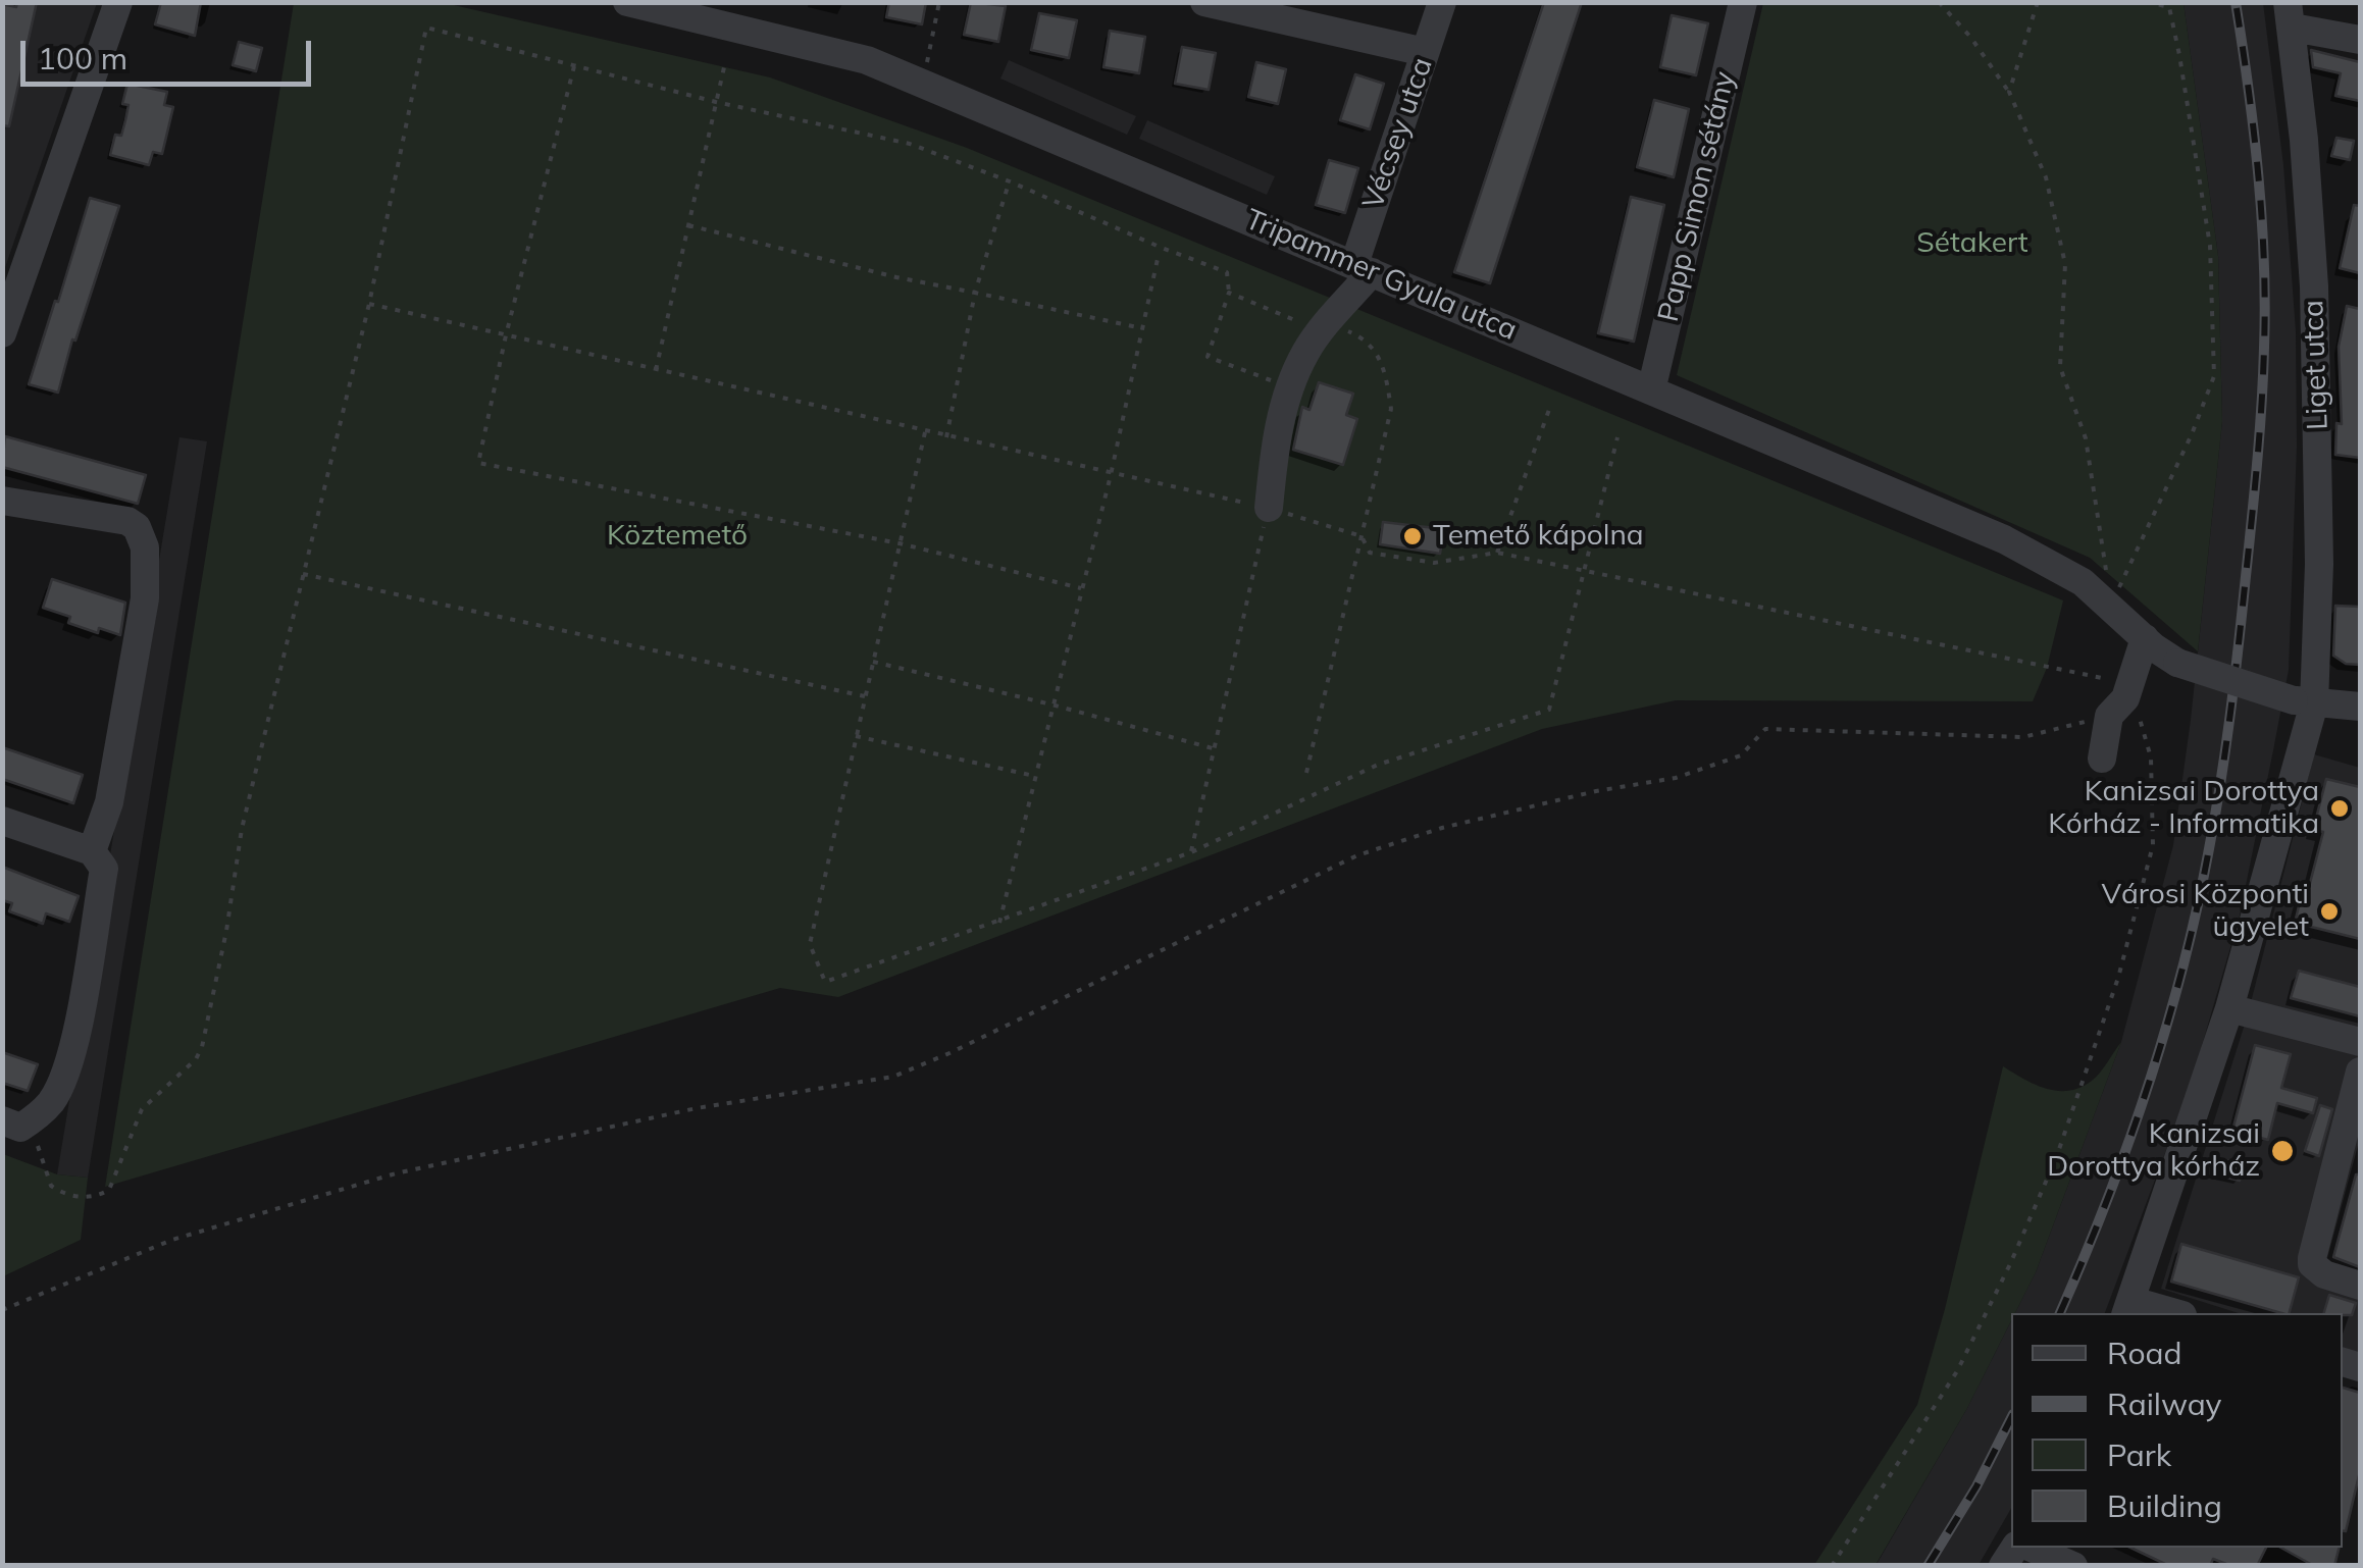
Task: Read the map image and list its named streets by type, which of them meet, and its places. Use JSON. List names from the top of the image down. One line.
{"streets":{"street":["Vécsey utca","Papp Simon sétány","Tripammer Gyula utca","Liget utca"]},"crossings":[["Vécsey utca","Tripammer Gyula utca"],["Papp Simon sétány","Tripammer Gyula utca"],["Tripammer Gyula utca","Liget utca"]],"parks":["Sétakert","Köztemető"],"places":["Temető kápolna","Kanizsai Dorottya Kórház - Informatika","Városi Központi ügyelet","Kanizsai Dorottya kórház"],"legend":["Road","Railway","Park","Building"],"scale_bar":"100 m"}
